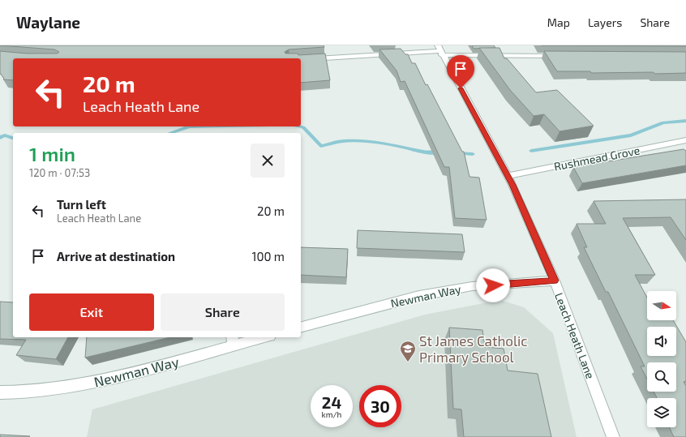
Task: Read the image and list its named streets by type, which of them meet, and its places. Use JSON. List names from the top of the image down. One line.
{"streets":{"street":["Rushmead Grove","Newman Way","Leach Heath Lane"]},"crossings":[["Rushmead Grove","Leach Heath Lane"],["Newman Way","Leach Heath Lane"]],"places":{"school or university":["St James Catholic Primary School"]},"north":"right","page":{"header":"Waylane","nav":["Map","Layers","Share"],"turn":["20 m","Leach Heath Lane"],"heading":["1 min","120 m · 07:53"],"list":[{"name":"Turn left","note":"Leach Heath Lane","value":"20 m"},{"name":"Arrive at destination","value":"100 m"}],"buttons":["Exit","Share"],"speed":"24 km/h","limit":"30"}}
